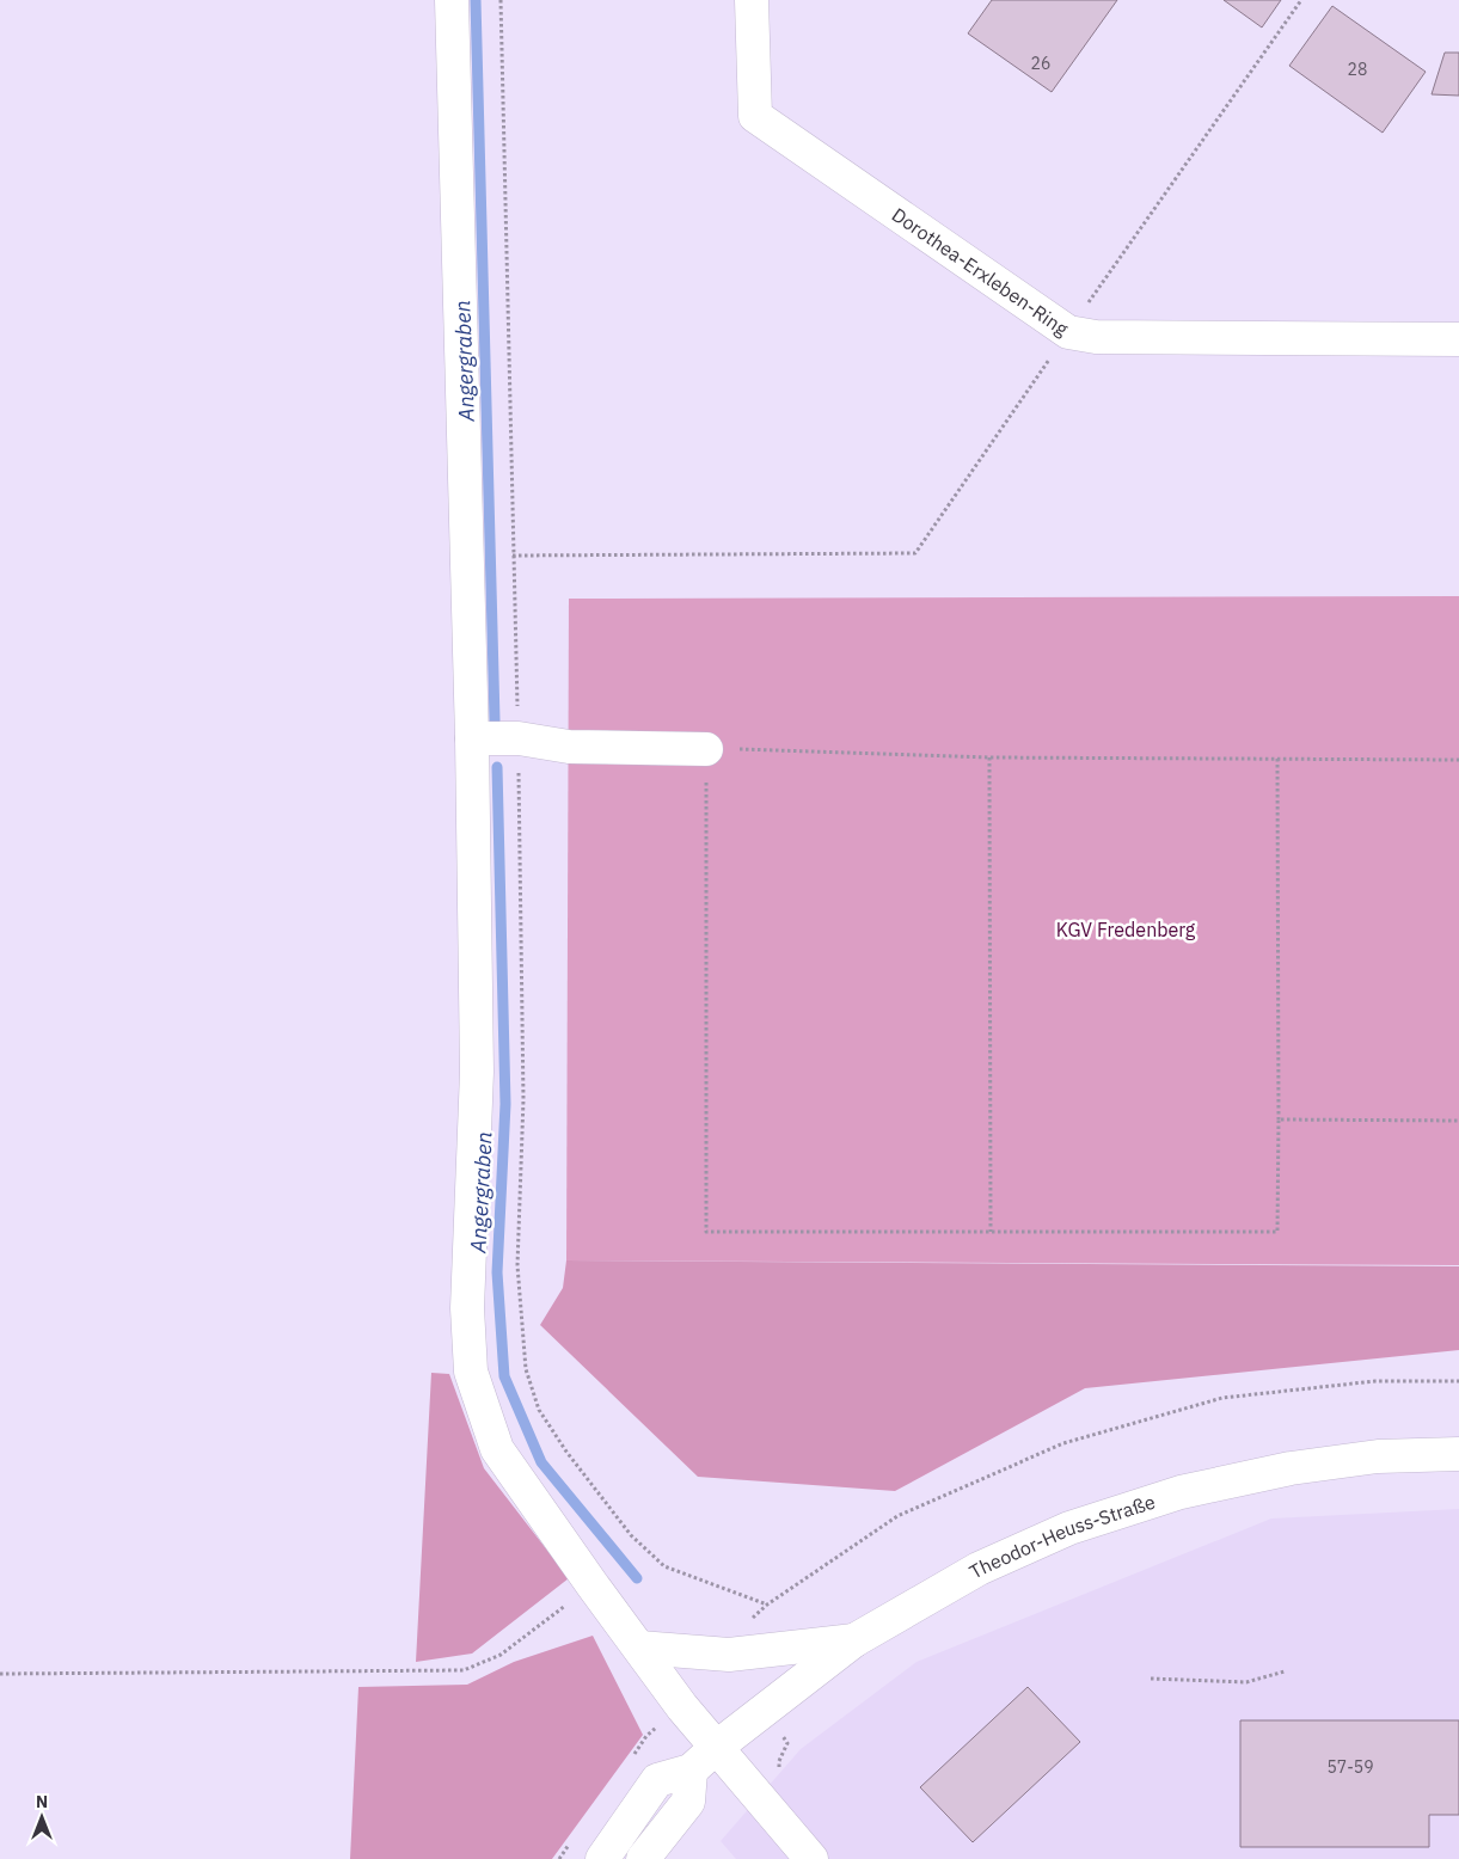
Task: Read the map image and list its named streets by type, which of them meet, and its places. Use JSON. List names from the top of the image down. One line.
{"streets":{"street":["Dorothea-Erxleben-Ring","Theodor-Heuss-Straße"]},"water":["Angergraben"],"parks":["KGV Fredenberg"],"house_numbers":["26","28","57-59"],"north":"top"}
